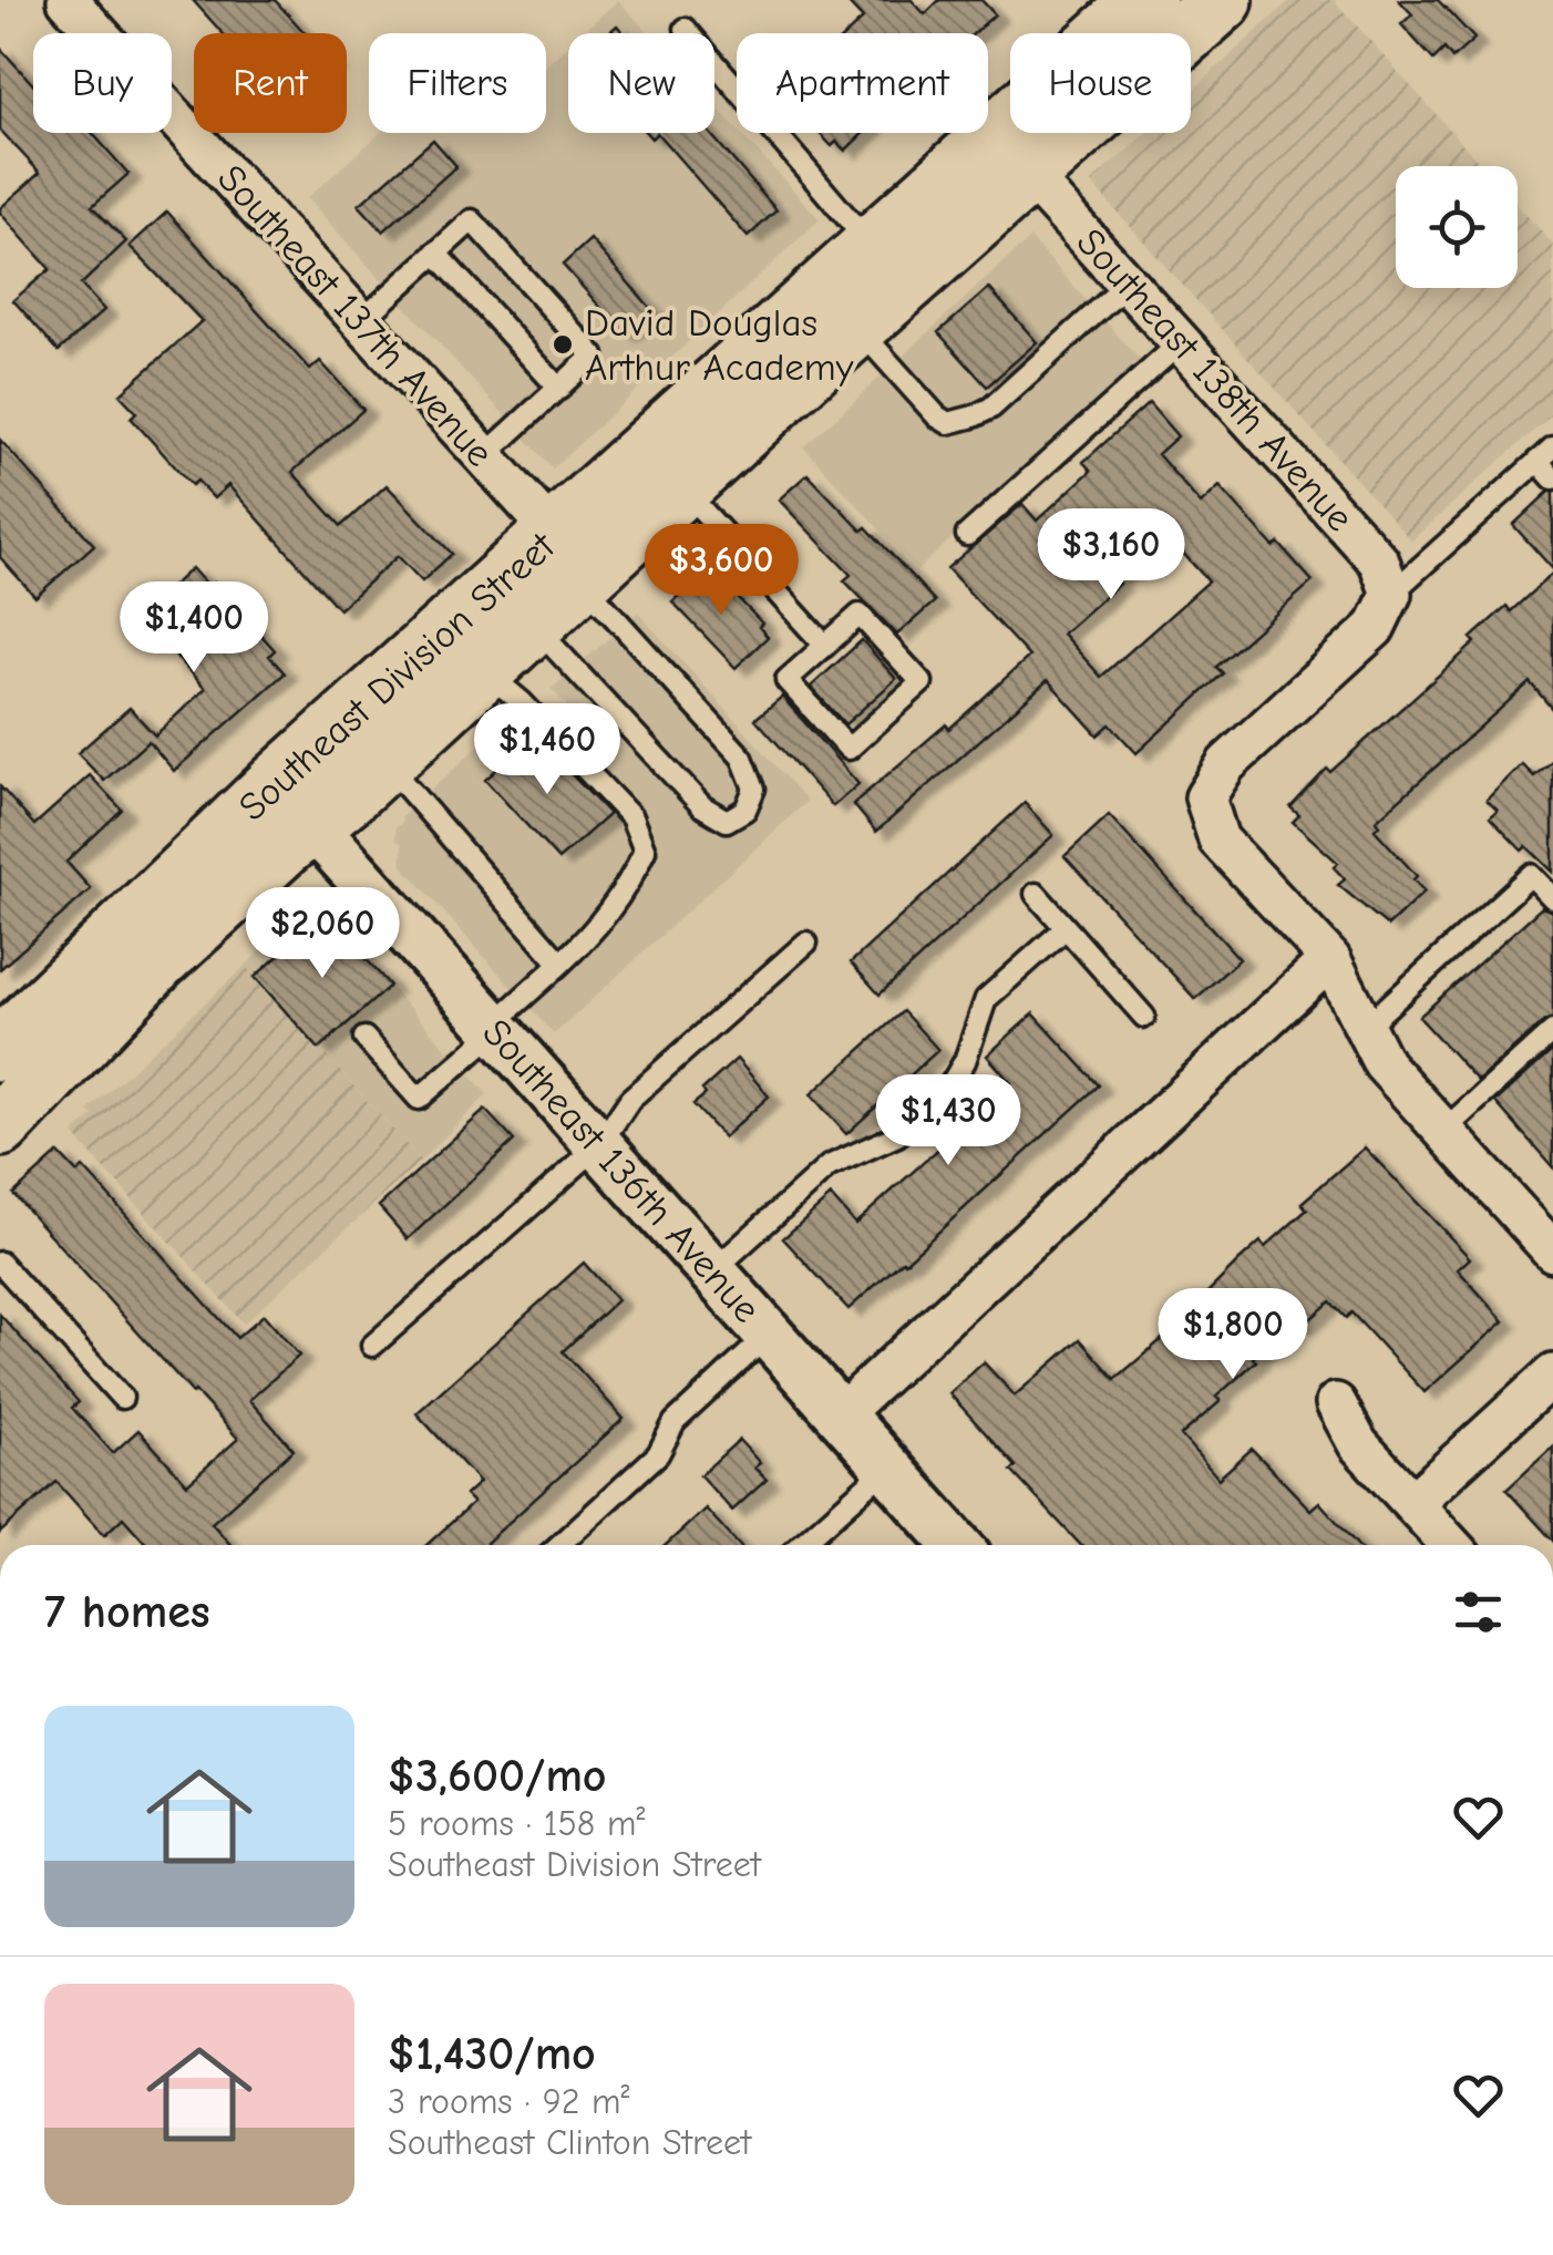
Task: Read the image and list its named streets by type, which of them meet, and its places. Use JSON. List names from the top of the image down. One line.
{"streets":{"main road":["Southeast Division Street"],"street":["Southeast 137th Avenue","Southeast 138th Avenue","Southeast 136th Avenue"]},"crossings":[["Southeast 137th Avenue","Southeast Division Street"],["Southeast 138th Avenue","Southeast Division Street"],["Southeast Division Street","Southeast 136th Avenue"]],"places":["David Douglas Arthur Academy"],"page":{"chip":["Buy","Rent","Filters","New","Apartment","House"],"price":["$3,160","$3,600","$1,400","$1,460","$2,060","$1,430","$1,800"],"heading":"7 homes","list":[{"name":"$3,600/mo","note":"5 rooms · 158 m² · Southeast Division Street"},{"name":"$1,430/mo","note":"3 rooms · 92 m² · Southeast Clinton Street"}]}}
